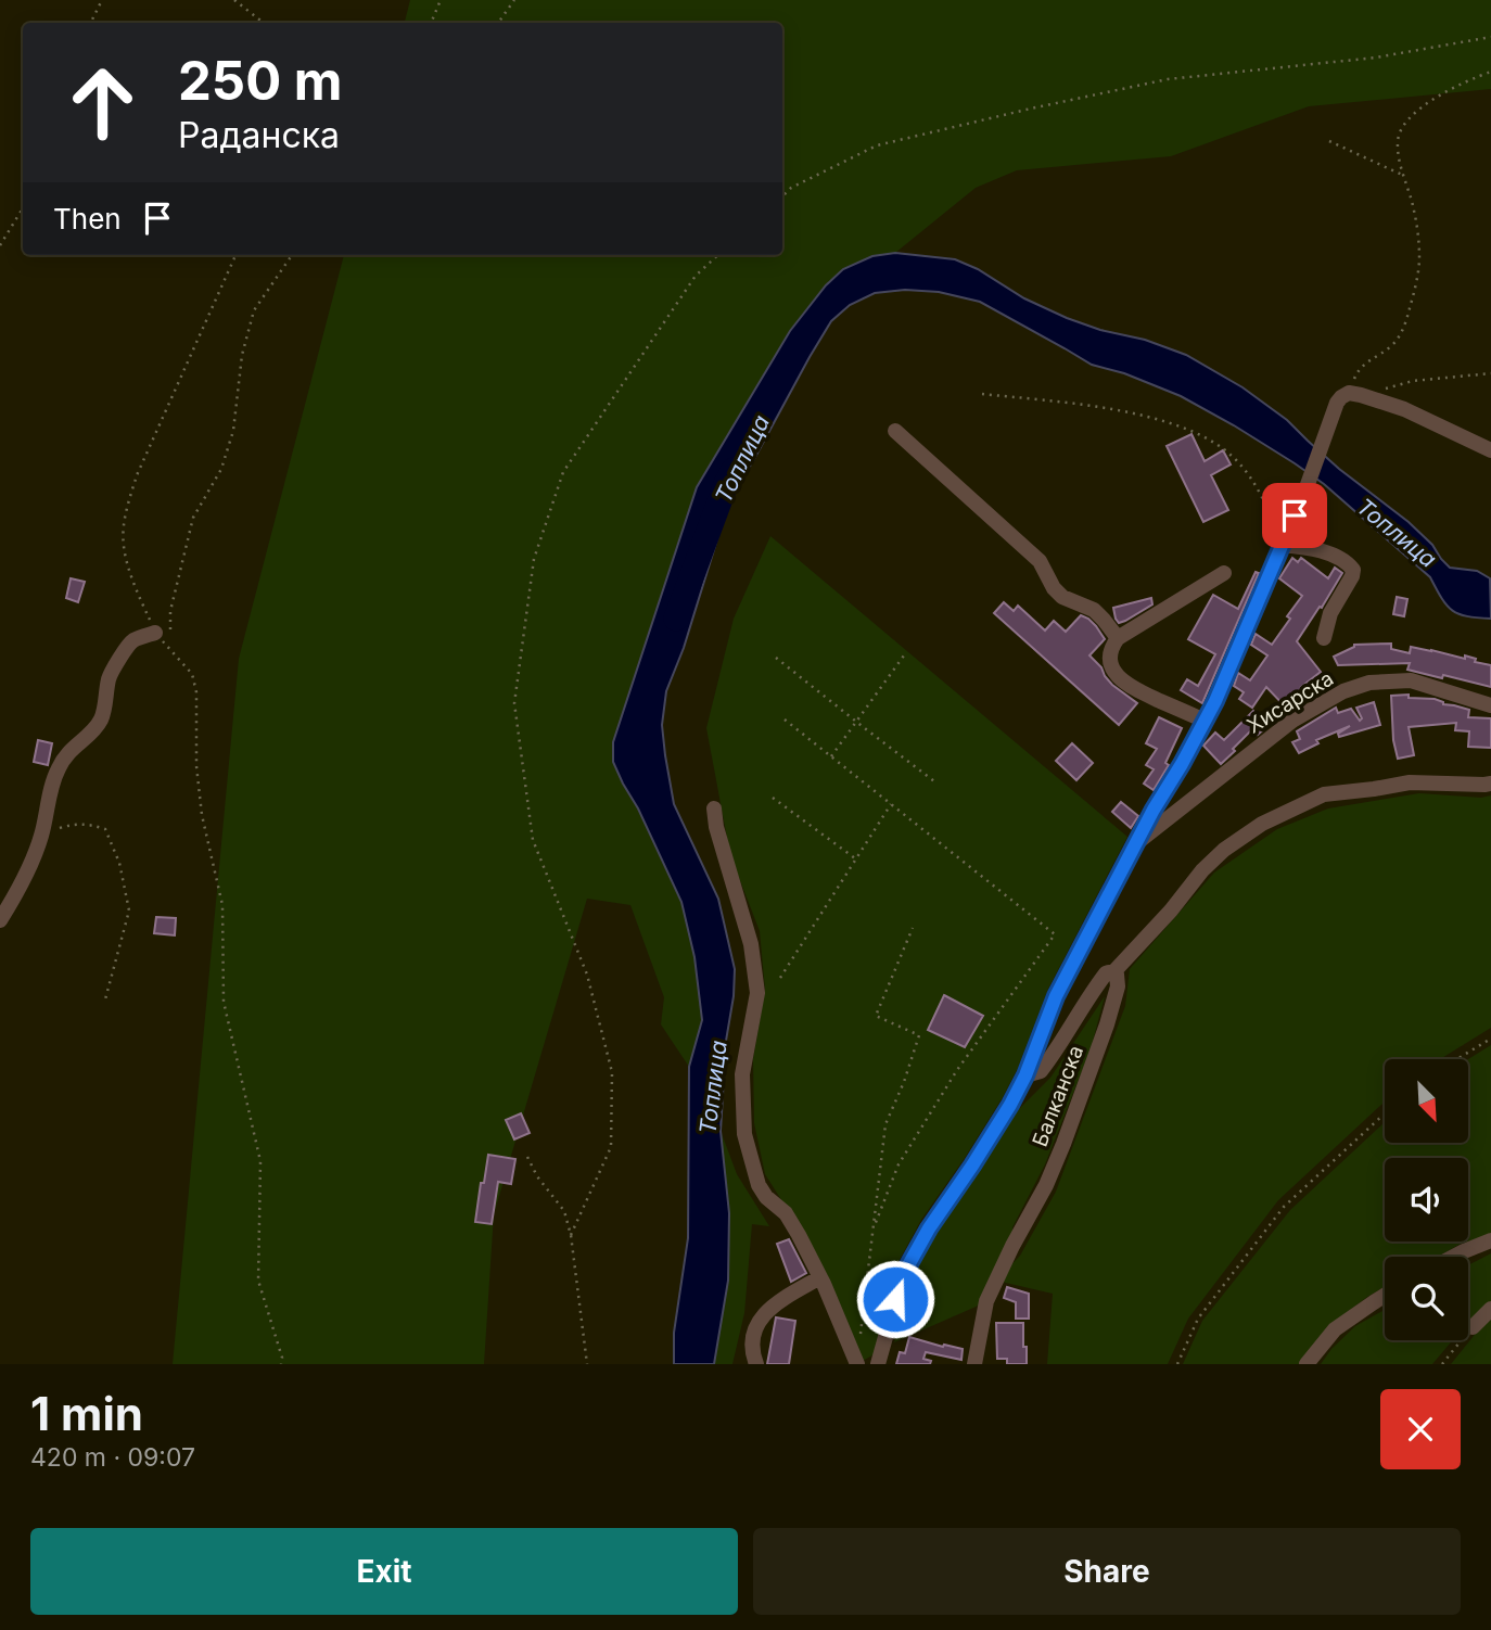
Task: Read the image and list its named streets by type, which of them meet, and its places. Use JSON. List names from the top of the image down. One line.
{"streets":{"street":["Хисарска","Балканска"]},"water":["Топлица"],"north":"bottom right","page":{"turn":["250 m","Раданска"],"then":"Then","heading":["1 min","420 m · 09:07"],"buttons":["Exit","Share"]}}
